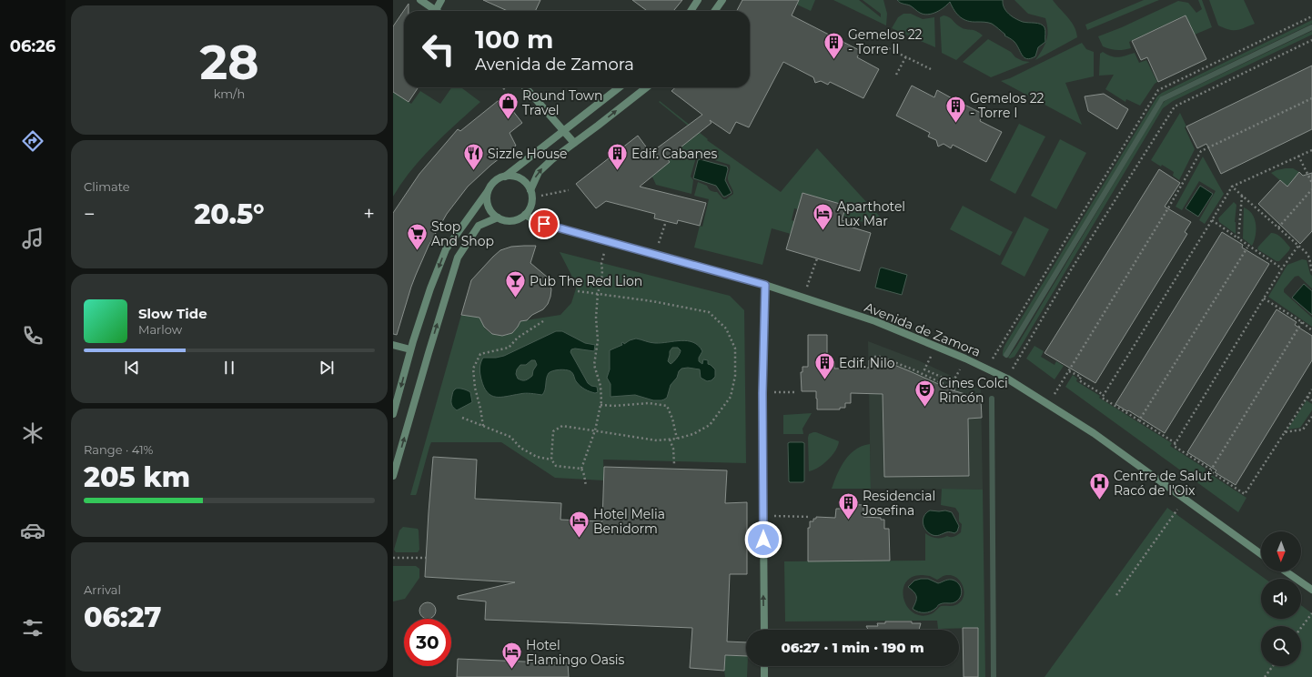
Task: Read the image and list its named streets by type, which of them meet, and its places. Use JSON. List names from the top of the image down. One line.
{"streets":{"street":["Avenida de Zamora"]},"places":{"building":["Gemelos 22 - Torre II","Gemelos 22 - Torre I","Edif. Cabanes","Edif. Nilo","Residencial Josefina"],"shop":["Round Town Travel"],"restaurant":["Sizzle House"],"hotel":["Aparthotel Lux Mar","Hotel Melia Benidorm","Hotel Flamingo Oasis"],"supermarket":["Stop And Shop"],"bar":["Pub The Red Lion"],"theatre":["Cines Colci Rincón"],"hospital":["Centre de Salut Racó de l'Oix"]},"north":"bottom","page":{"tabs":"06:26","tile":[["28","km/h"],"Climate",["Range · 41%","205 km"],["Arrival","06:27"]],"turn":["100 m","Avenida de Zamora"],"heat":["−","20.5°","+"],"song":["Slow Tide","Marlow"],"limit":"30","trip":"06:27 · 1 min · 190 m"}}
